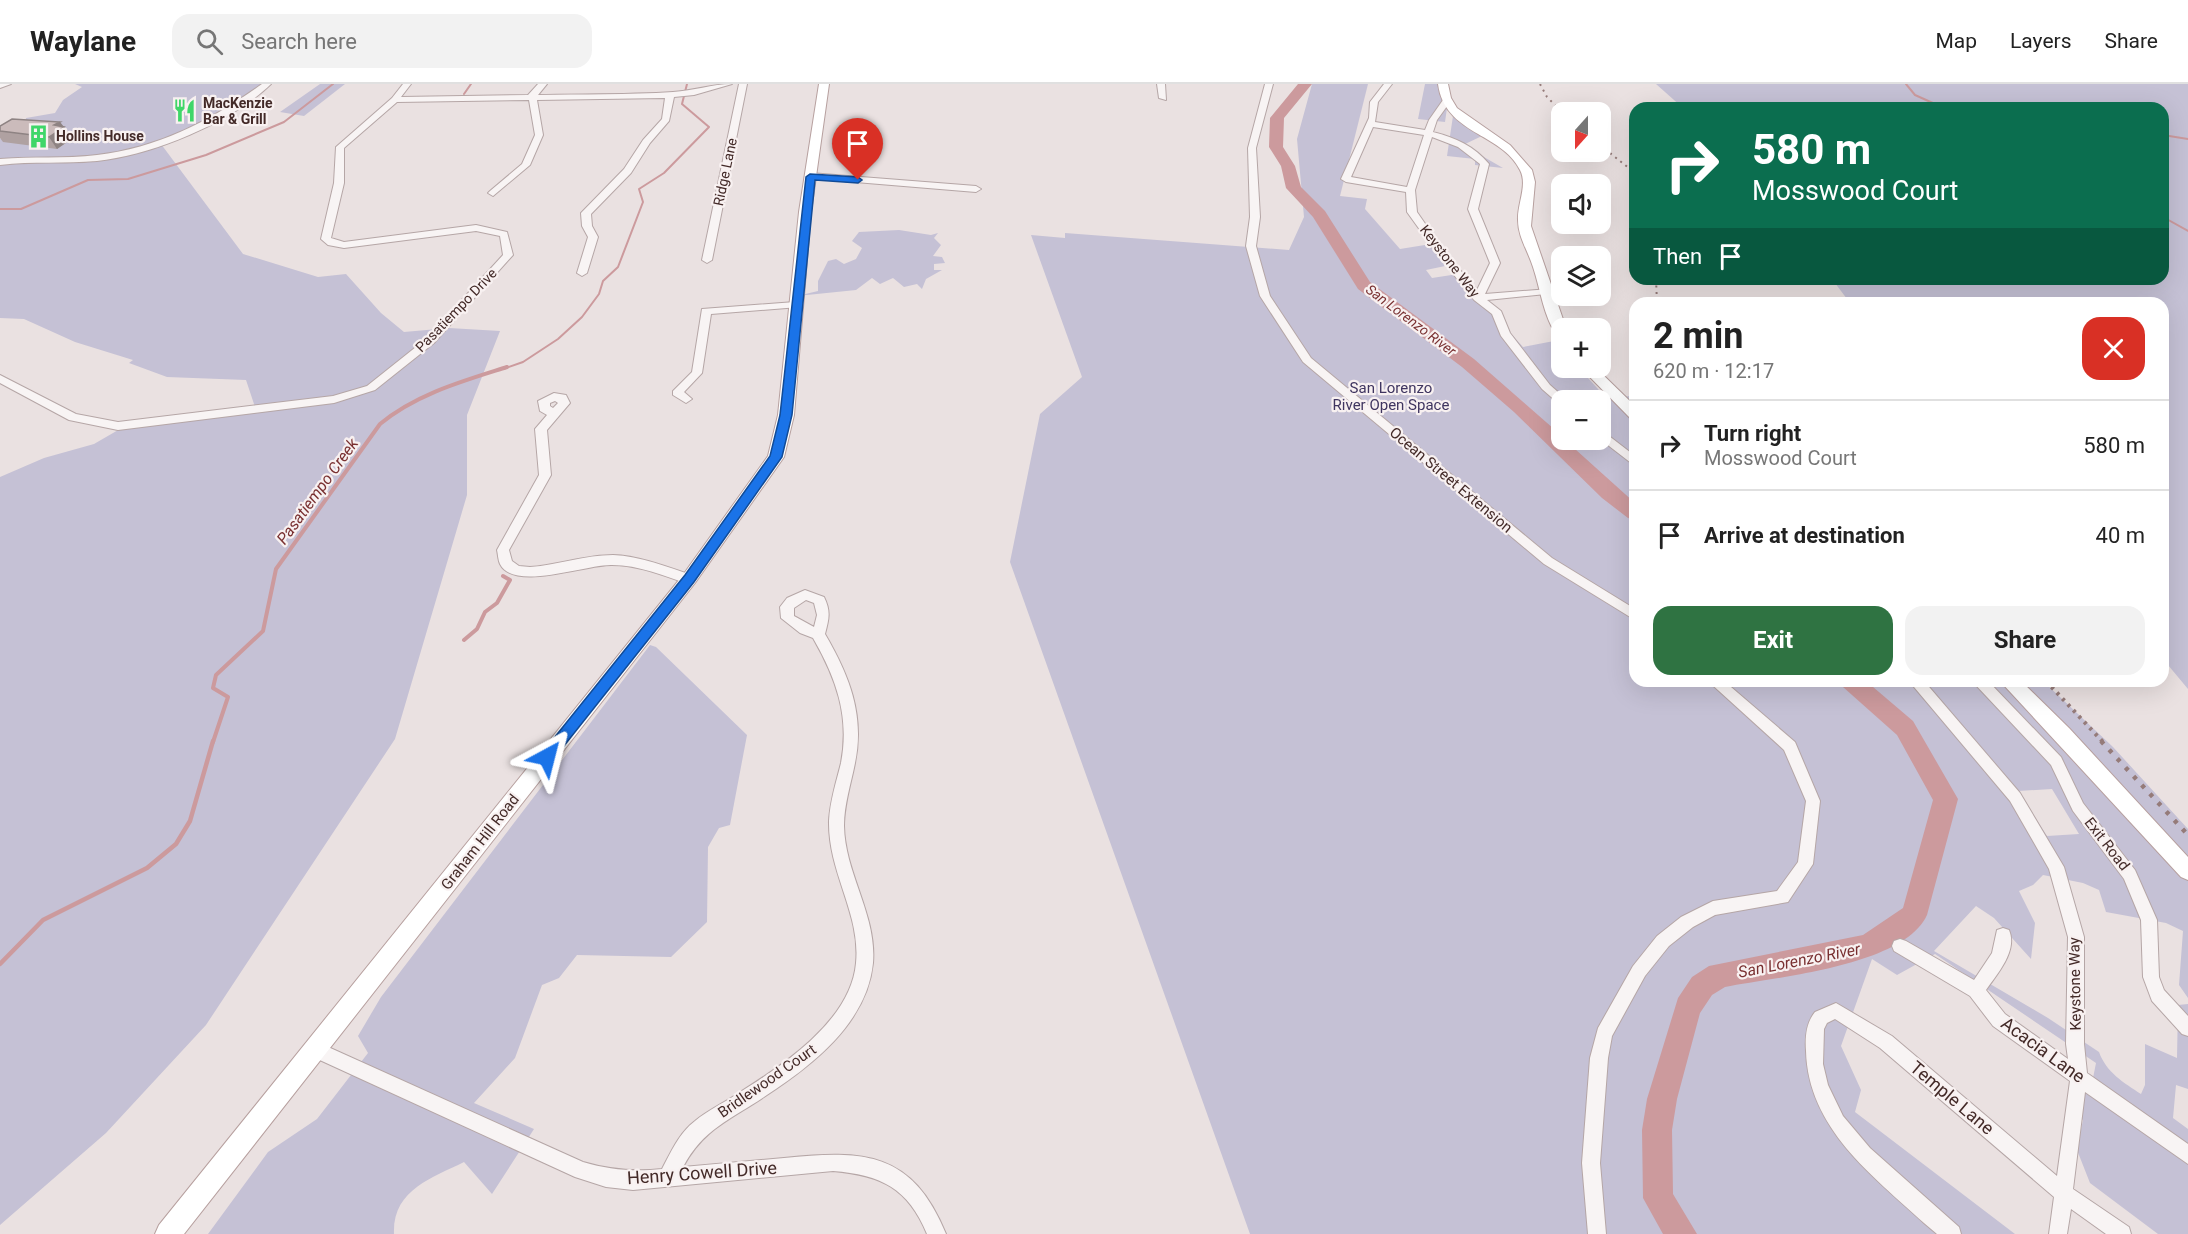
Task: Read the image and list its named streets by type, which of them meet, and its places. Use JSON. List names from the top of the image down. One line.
{"streets":{"main road":["Graham Hill Road"],"street":["Ridge Lane","Keystone Way","Pasatiempo Drive","Ocean Street Extension","Exit Road","Acacia Lane","Bridlewood Court","Temple Lane","Henry Cowell Drive"]},"crossings":[["Keystone Way","Acacia Lane"],["Keystone Way","Temple Lane"],["Graham Hill Road","Henry Cowell Drive"],["Bridlewood Court","Henry Cowell Drive"]],"water":["San Lorenzo River","Pasatiempo Creek"],"parks":["San Lorenzo River Open Space"],"places":{"restaurant":["MacKenzie Bar & Grill"],"building":["Hollins House"]},"north":"bottom","page":{"header":"Waylane","search":"Search here","nav":["Map","Layers","Share"],"map_buttons":["+","−"],"turn":["580 m","Mosswood Court"],"then":"Then","heading":["2 min","620 m · 12:17"],"list":[{"name":"Turn right","note":"Mosswood Court","value":"580 m"},{"name":"Arrive at destination","value":"40 m"}],"buttons":["Exit","Share"]}}
